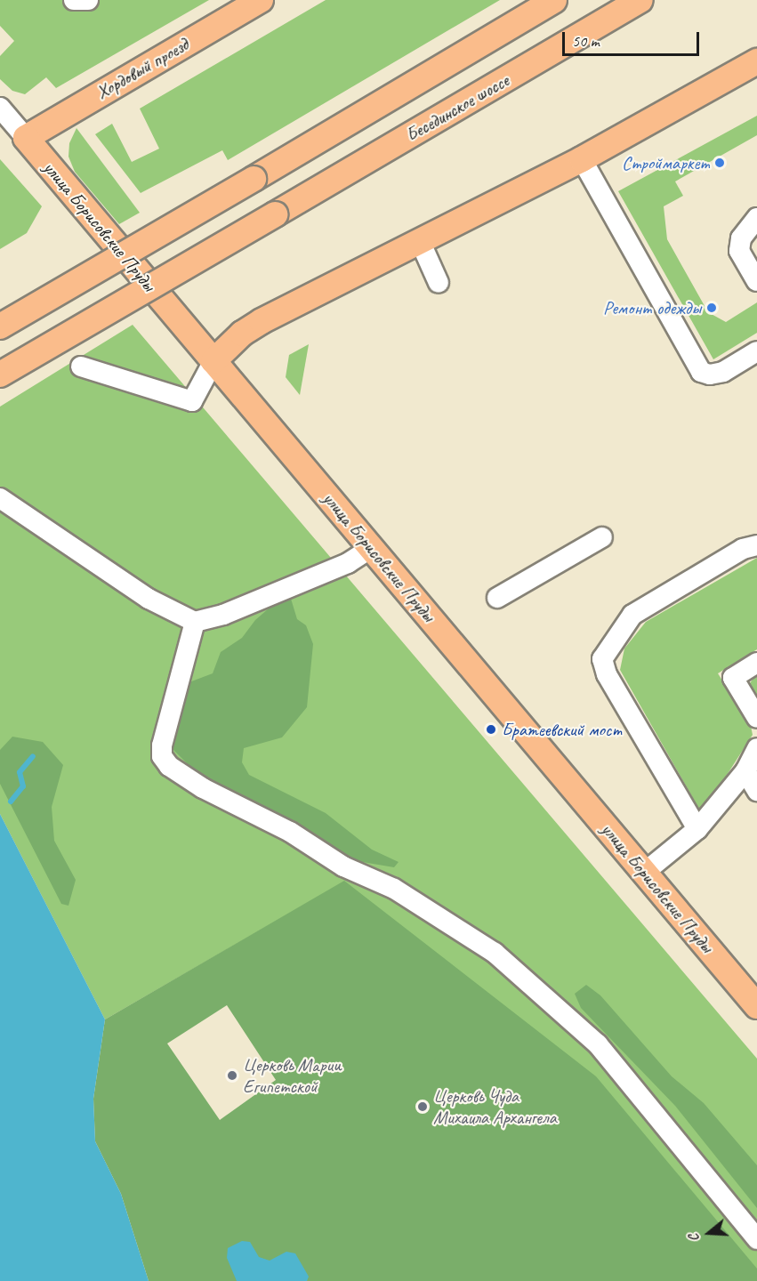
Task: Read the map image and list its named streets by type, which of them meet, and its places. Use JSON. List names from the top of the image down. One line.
{"streets":{"main road":["Хордовый проезд","Бесединское шоссе","улица Борисовские Пруды"]},"crossings":[["Хордовый проезд","улица Борисовские Пруды"]],"places":["Строймаркет","Ремонт одежды","Братеевский мост","Церковь Марии Египетской","Церковь Чуда Михаила Архангела"],"scale_bar":"50 m","north":"left"}
